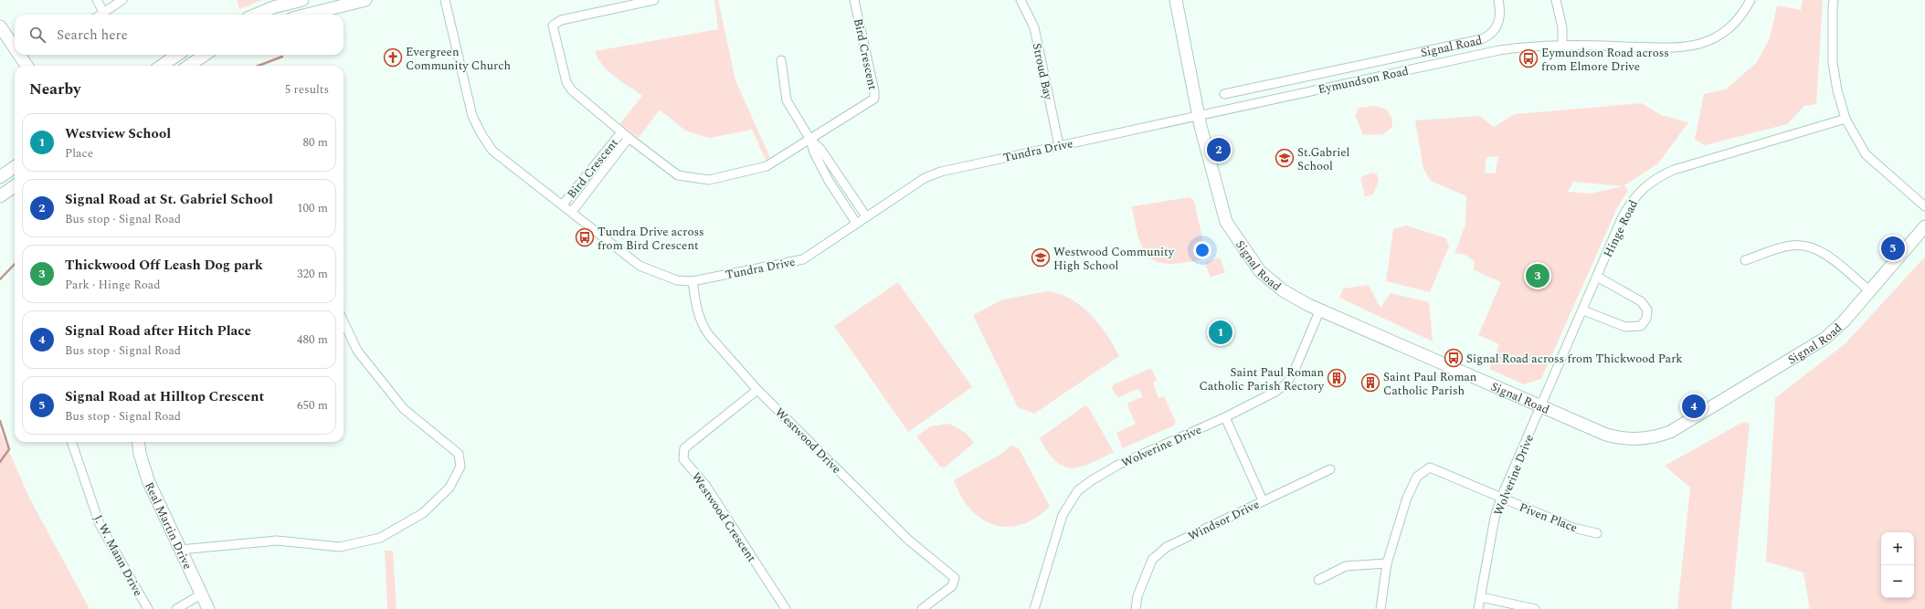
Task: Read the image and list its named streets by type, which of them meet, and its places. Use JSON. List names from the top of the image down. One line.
{"streets":{"street":["Signal Road","Bird Crescent","Stroud Bay","Eymundson Road","Tundra Drive","Hinge Road","Westwood Drive","Wolverine Drive","Westwood Crescent","Piven Place","Windsor Drive","Real Martin Drive","J. W. Mann Drive"]},"crossings":[["Signal Road","Eymundson Road"],["Signal Road","Tundra Drive"],["Signal Road","Hinge Road"],["Signal Road","Wolverine Drive"],["Bird Crescent","Tundra Drive"],["Stroud Bay","Tundra Drive"],["Eymundson Road","Tundra Drive"],["Tundra Drive","Westwood Drive"],["Hinge Road","Wolverine Drive"],["Westwood Drive","Westwood Crescent"],["Wolverine Drive","Piven Place"],["Wolverine Drive","Windsor Drive"]],"places":{"church":["Evergreen Community Church"],"bus stop":["Eymundson Road across from Elmore Drive","Tundra Drive across from Bird Crescent","Signal Road across from Thickwood Park"],"school or university":["St.Gabriel School","Westwood Community High School"],"building":["Saint Paul Roman Catholic Parish Rectory","Saint Paul Roman Catholic Parish"]},"page":{"search":"Search here","heading":["Nearby","5 results"],"list":[{"mark":"1","name":"Westview School","note":"Place","value":"80 m"},{"mark":"2","name":"Signal Road at St. Gabriel School","note":"Bus stop · Signal Road","value":"100 m"},{"mark":"3","name":"Thickwood Off Leash Dog park","note":"Park · Hinge Road","value":"320 m"},{"mark":"4","name":"Signal Road after Hitch Place","note":"Bus stop · Signal Road","value":"480 m"},{"mark":"5","name":"Signal Road at Hilltop Crescent","note":"Bus stop · Signal Road","value":"650 m"}],"pins":["2","5","3","1","4"],"map_buttons":["+","−"]}}
